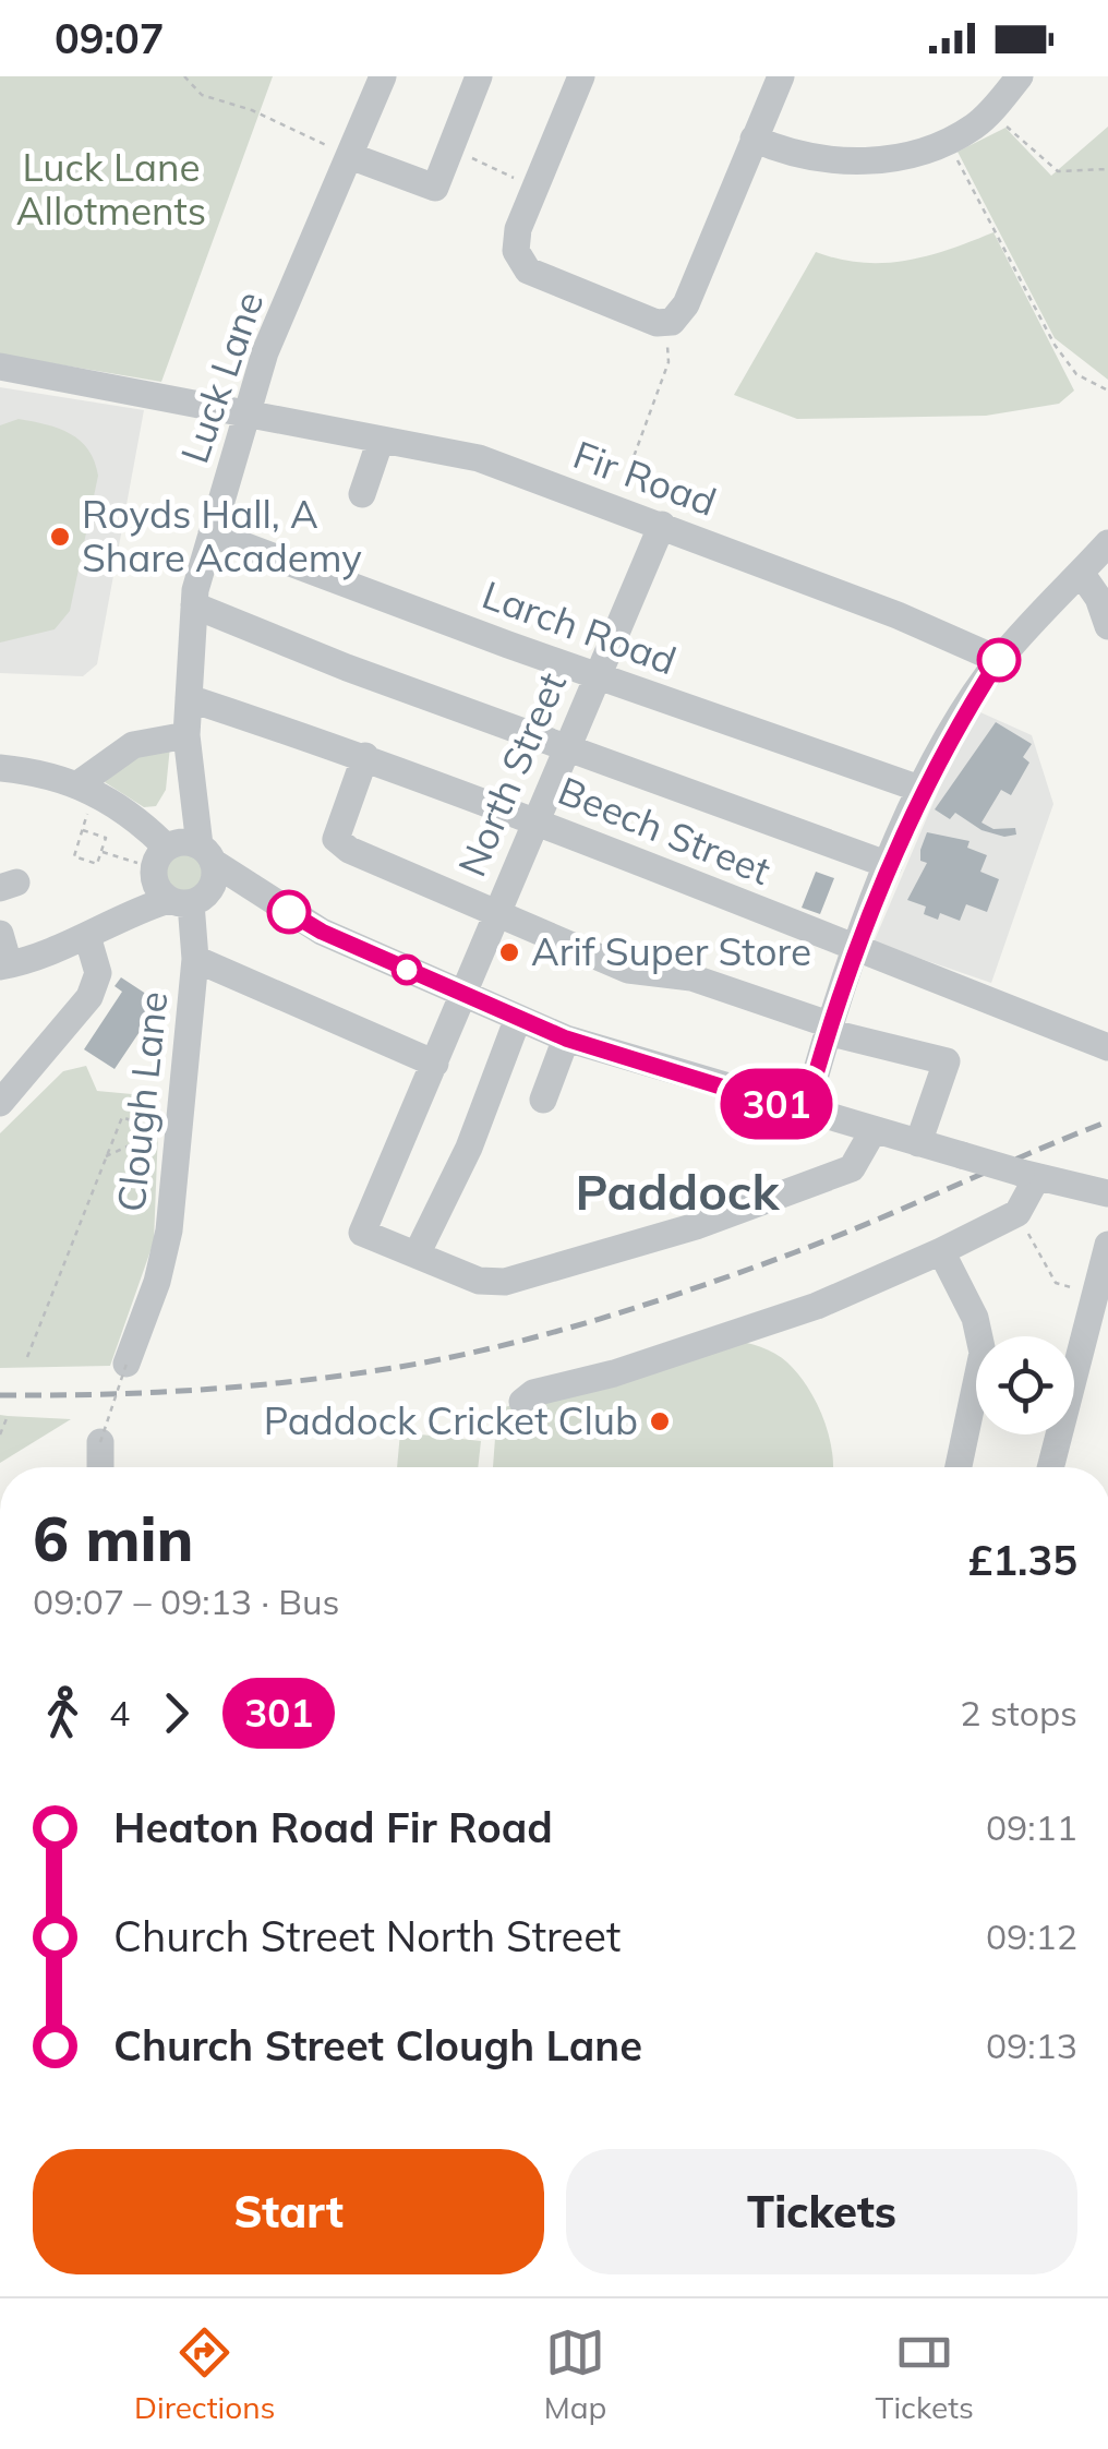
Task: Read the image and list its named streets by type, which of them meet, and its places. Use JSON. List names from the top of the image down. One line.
{"streets":{"street":["Luck Lane","Fir Road","Larch Road","North Street","Beech Street","Clough Lane"]},"crossings":[["Luck Lane","Fir Road"],["Luck Lane","Larch Road"],["Luck Lane","Beech Street"],["Fir Road","North Street"],["Larch Road","North Street"],["North Street","Beech Street"]],"districts":["Paddock"],"parks":["Luck Lane Allotments"],"places":["Royds Hall, A Share Academy","Arif Super Store","Paddock Cricket Club"],"lines":["bus line 301"],"page":{"status":"09:07","on_map":"301","heading":["6 min","09:07 – 09:13 · Bus","£1.35"],"legs":["4","301","2 stops"],"list":[{"name":"Heaton Road Fir Road","value":"09:11"},{"name":"Church Street North Street","value":"09:12"},{"name":"Church Street Clough Lane","value":"09:13"}],"buttons":["Start","Tickets"],"tabs":["Directions","Map","Tickets"]}}
